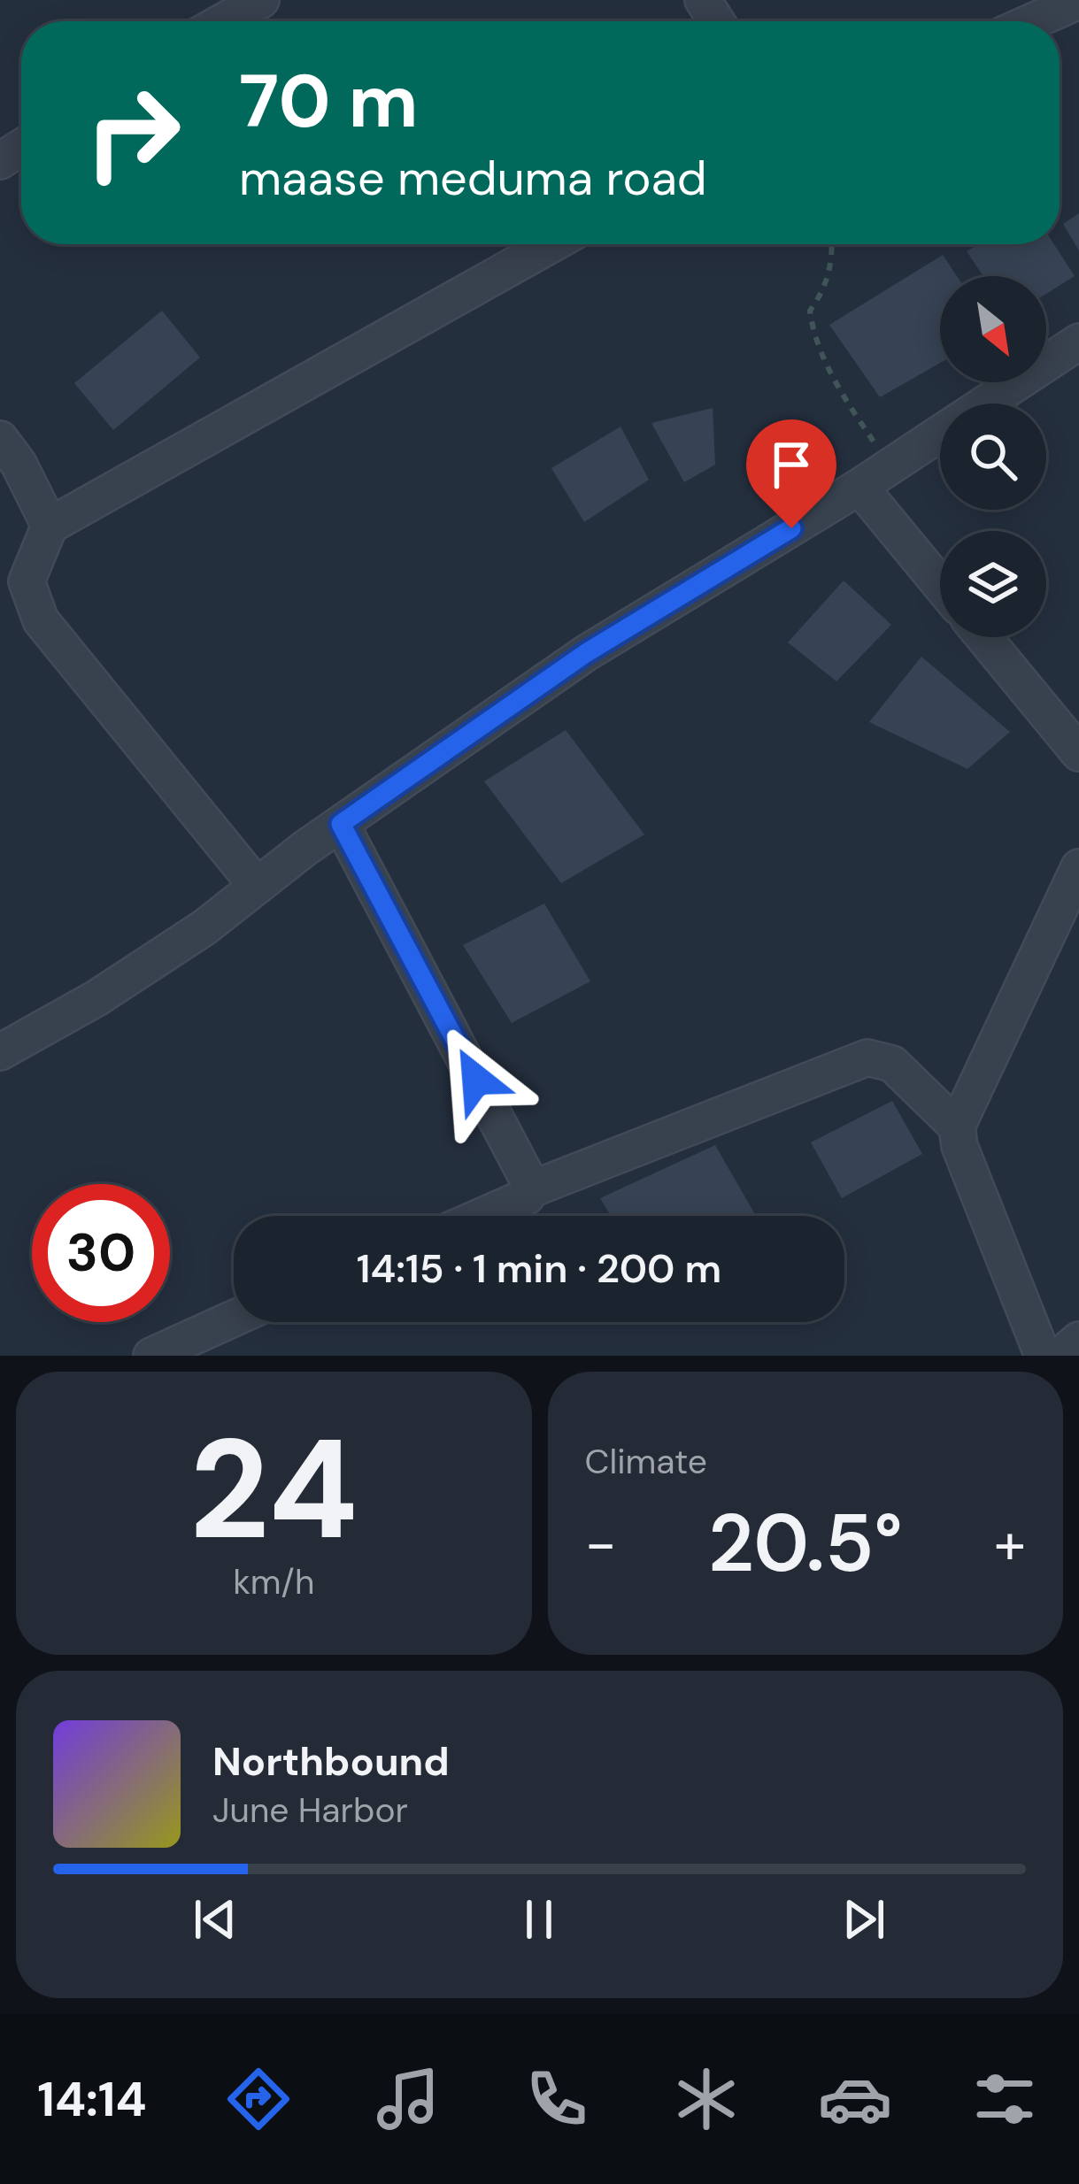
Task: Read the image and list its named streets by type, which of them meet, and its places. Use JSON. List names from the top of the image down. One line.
{"north":"bottom right","page":{"turn":["70 m","maase meduma road"],"limit":"30","trip":"14:15 · 1 min · 200 m","tile":[["24","km/h"],"Climate"],"heat":["−","20.5°","+"],"song":["Northbound","June Harbor"],"tabs":"14:14"}}
